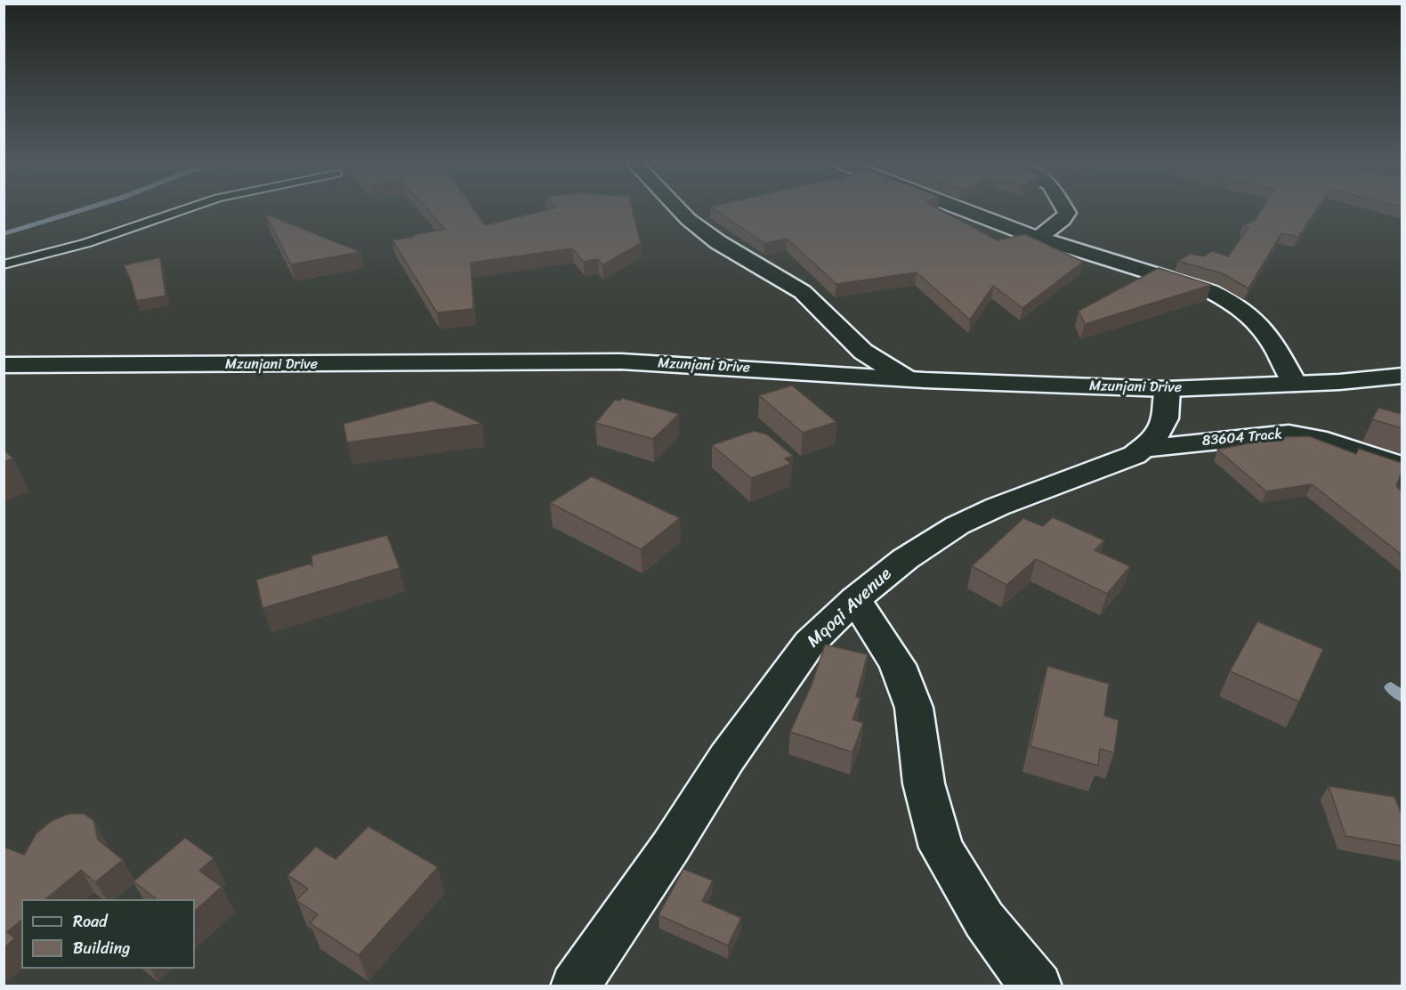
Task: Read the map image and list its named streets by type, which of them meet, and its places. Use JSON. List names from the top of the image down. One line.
{"streets":{"street":["Mzunjani Drive","83604 Track","Mqoqi Avenue"]},"crossings":[["Mzunjani Drive","Mqoqi Avenue"],["83604 Track","Mqoqi Avenue"]],"legend":["Road","Building"]}
